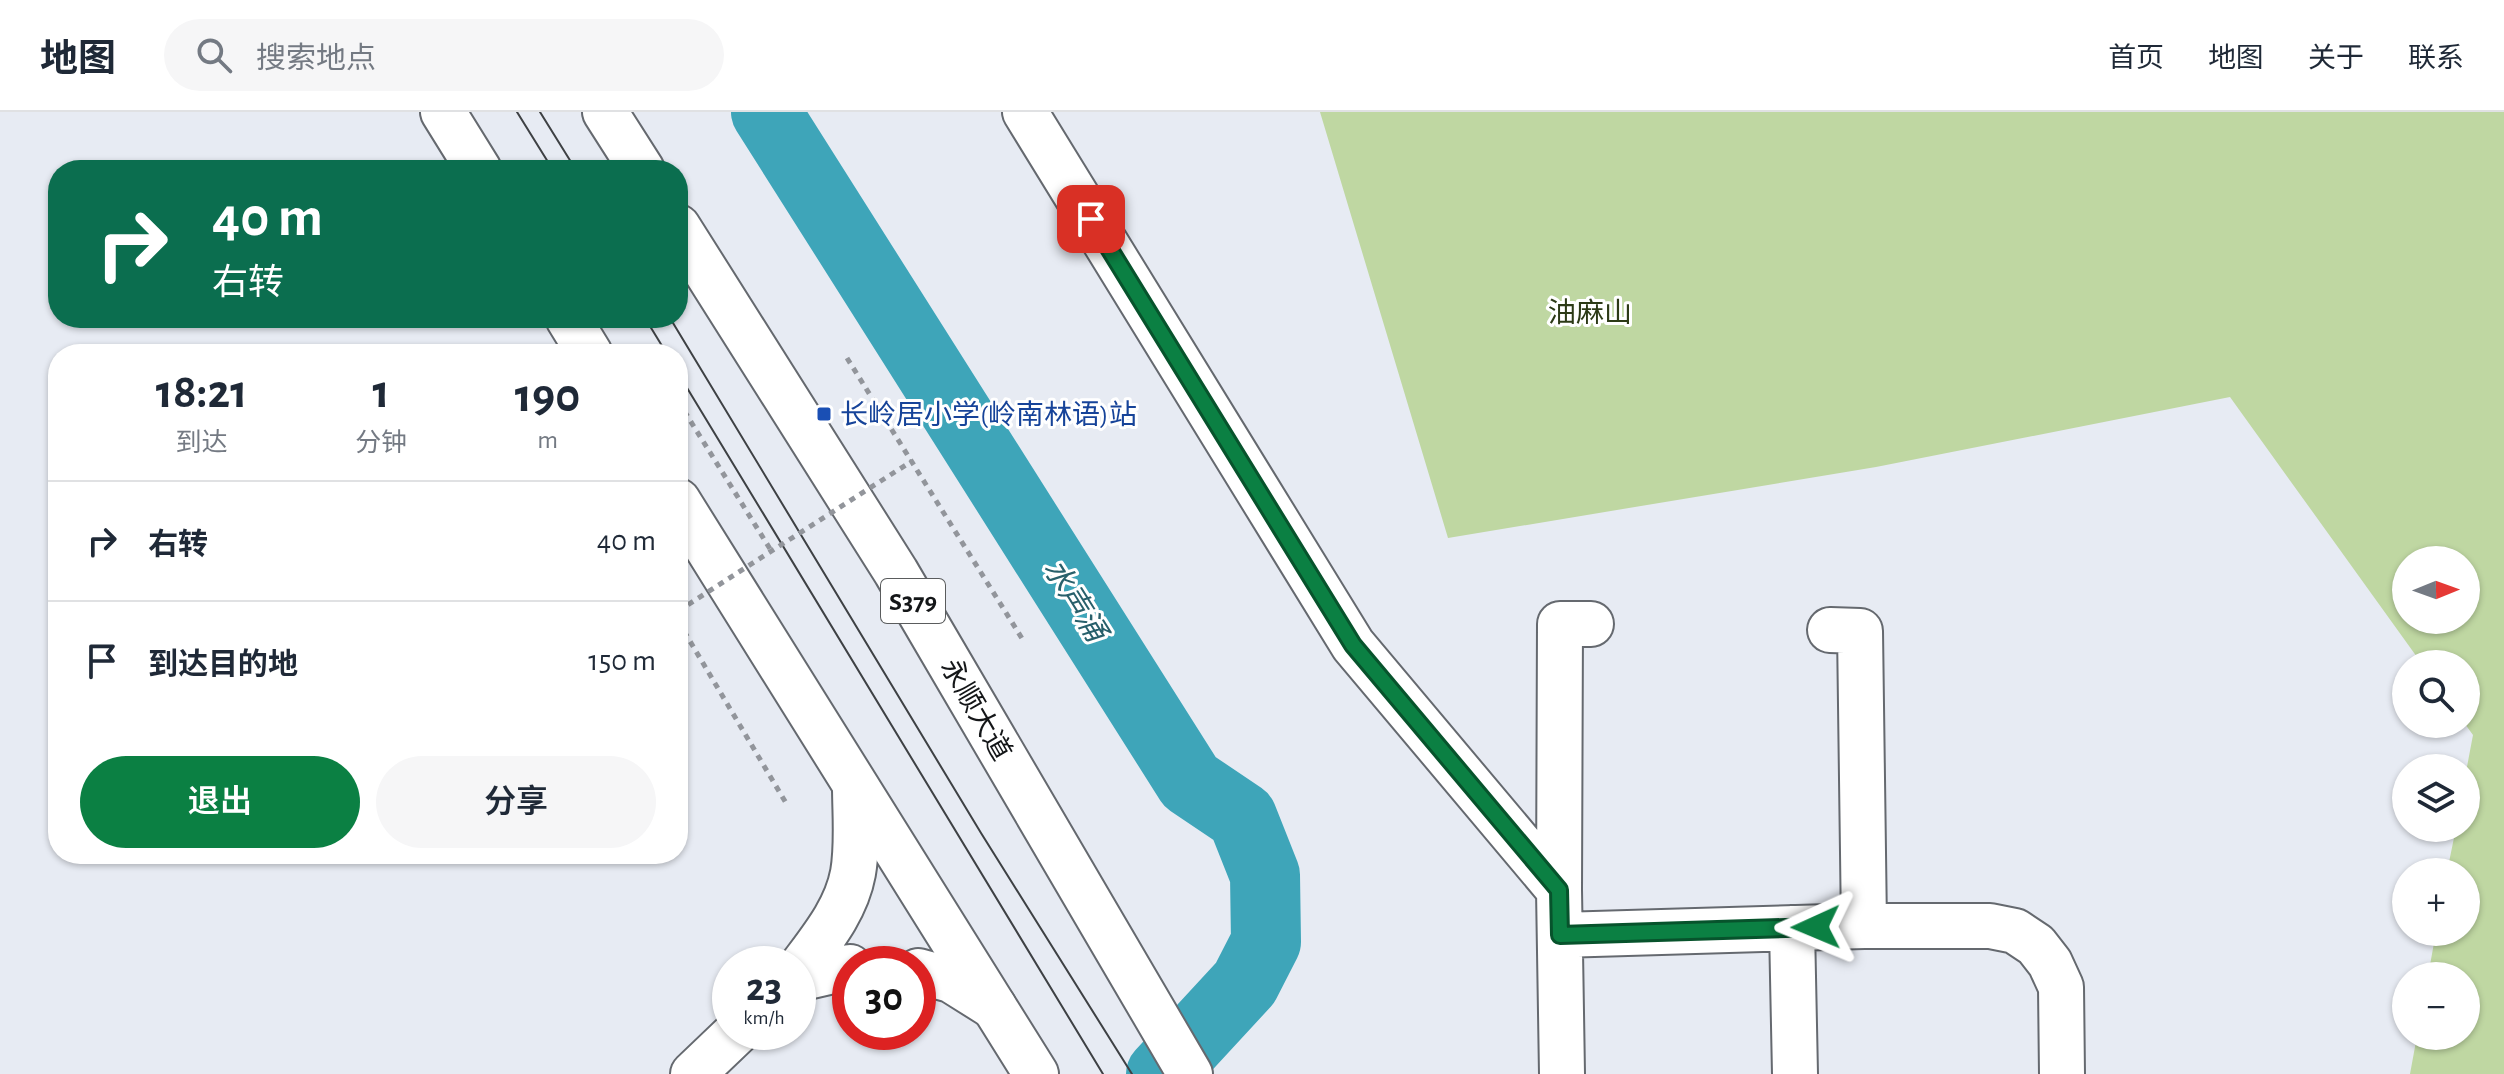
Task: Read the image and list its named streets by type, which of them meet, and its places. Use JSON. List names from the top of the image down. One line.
{"streets":{"street":["S379","永顺大道"]},"water":["水声涌"],"parks":["油麻山"],"places":{"transit":["长岭居小学(岭南林语)站"]},"north":"right","page":{"header":"地图","search":"搜索地点","nav":["首页","地图","关于","联系"],"turn":["40 m","右转"],"eta":["18:21","到达","1","分钟","190","m"],"list":[{"name":"右转","value":"40 m"},{"name":"到达目的地","value":"150 m"}],"map_buttons":["+","−"],"buttons":["退出","分享"],"speed":"23 km/h","limit":"30"}}
